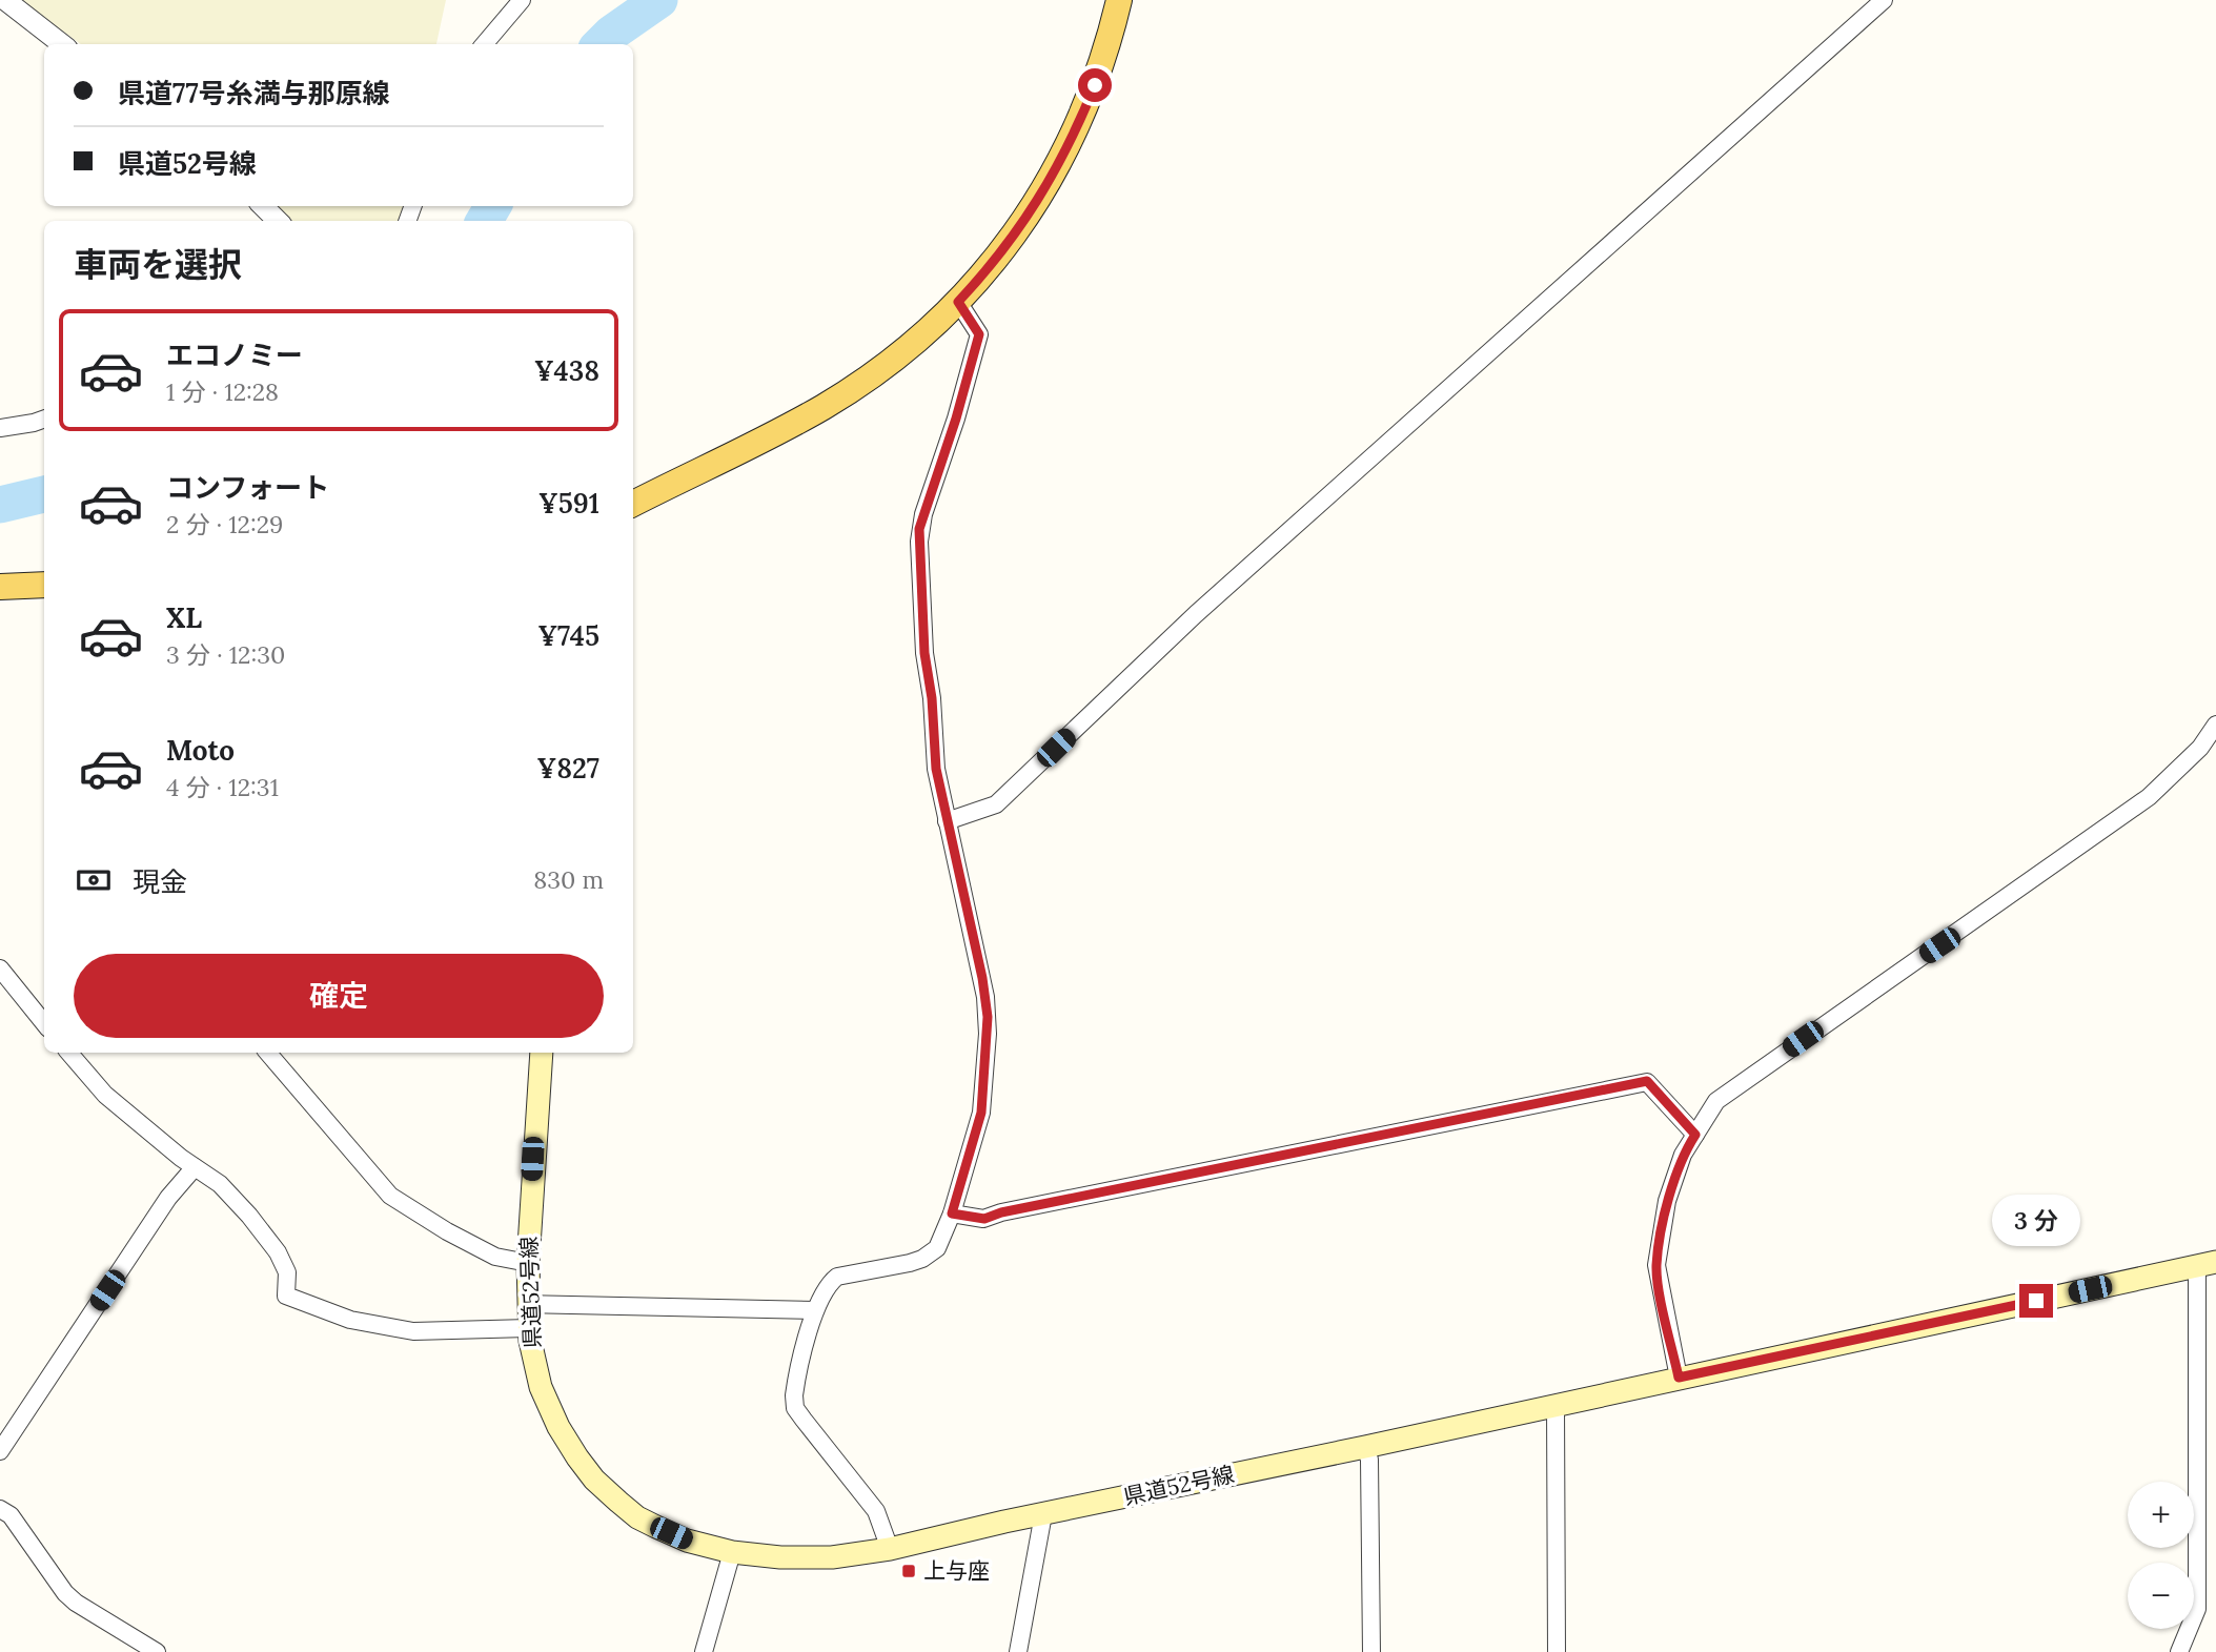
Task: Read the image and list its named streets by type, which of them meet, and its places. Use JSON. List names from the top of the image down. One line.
{"streets":{"main road":["県道52号線"]},"places":{"transit":["上与座"]},"page":{"banner":["県道77号糸満与那原線","県道52号線"],"heading":"車両を選択","list":[{"name":"エコノミー","note":"1 分 · 12:28","value":"¥438"},{"name":"コンフォート","note":"2 分 · 12:29","value":"¥591"},{"name":"XL","note":"3 分 · 12:30","value":"¥745"},{"name":"Moto","note":"4 分 · 12:31","value":"¥827"}],"pay":["現金","830 m"],"buttons":"確定","bubble":"3 分","map_buttons":["+","−"]}}
